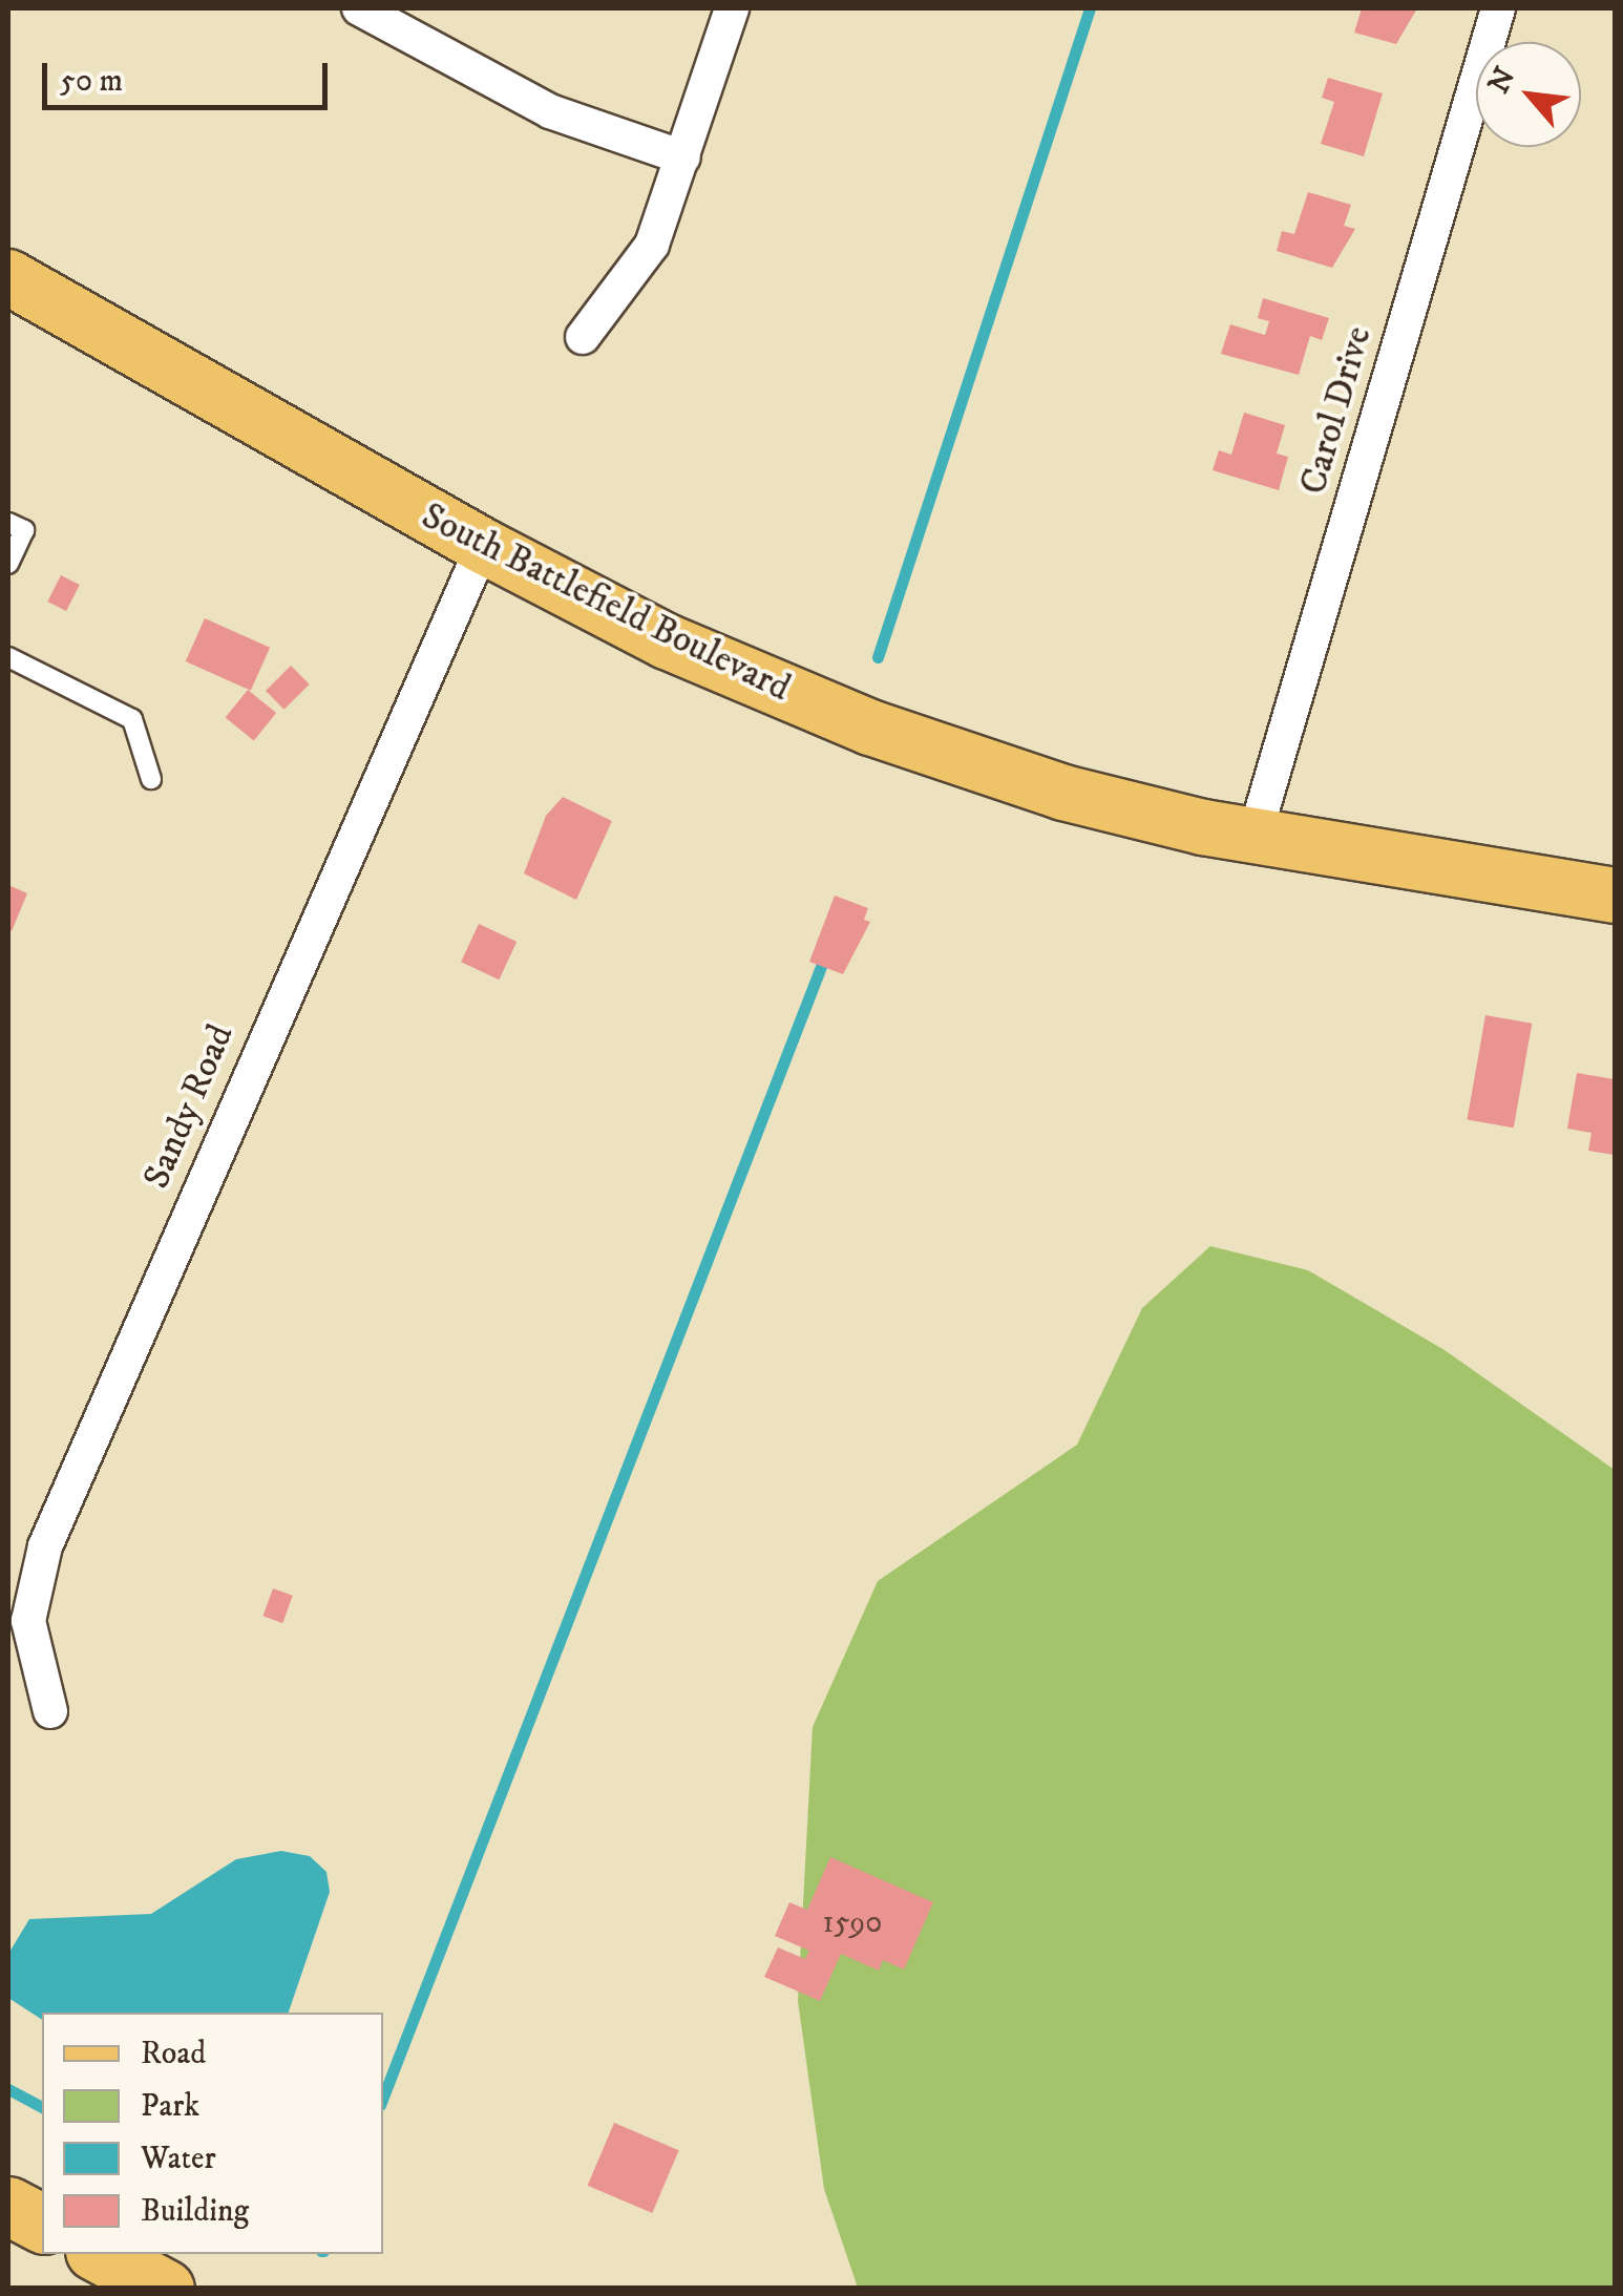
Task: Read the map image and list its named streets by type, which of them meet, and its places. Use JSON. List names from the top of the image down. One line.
{"streets":{"main road":["South Battlefield Boulevard"],"street":["Carol Drive","Sandy Road"]},"crossings":[["Carol Drive","South Battlefield Boulevard"],["South Battlefield Boulevard","Sandy Road"]],"house_numbers":["1590"],"legend":["Road","Park","Water","Building"],"scale_bar":"50 m","north":"top left"}
